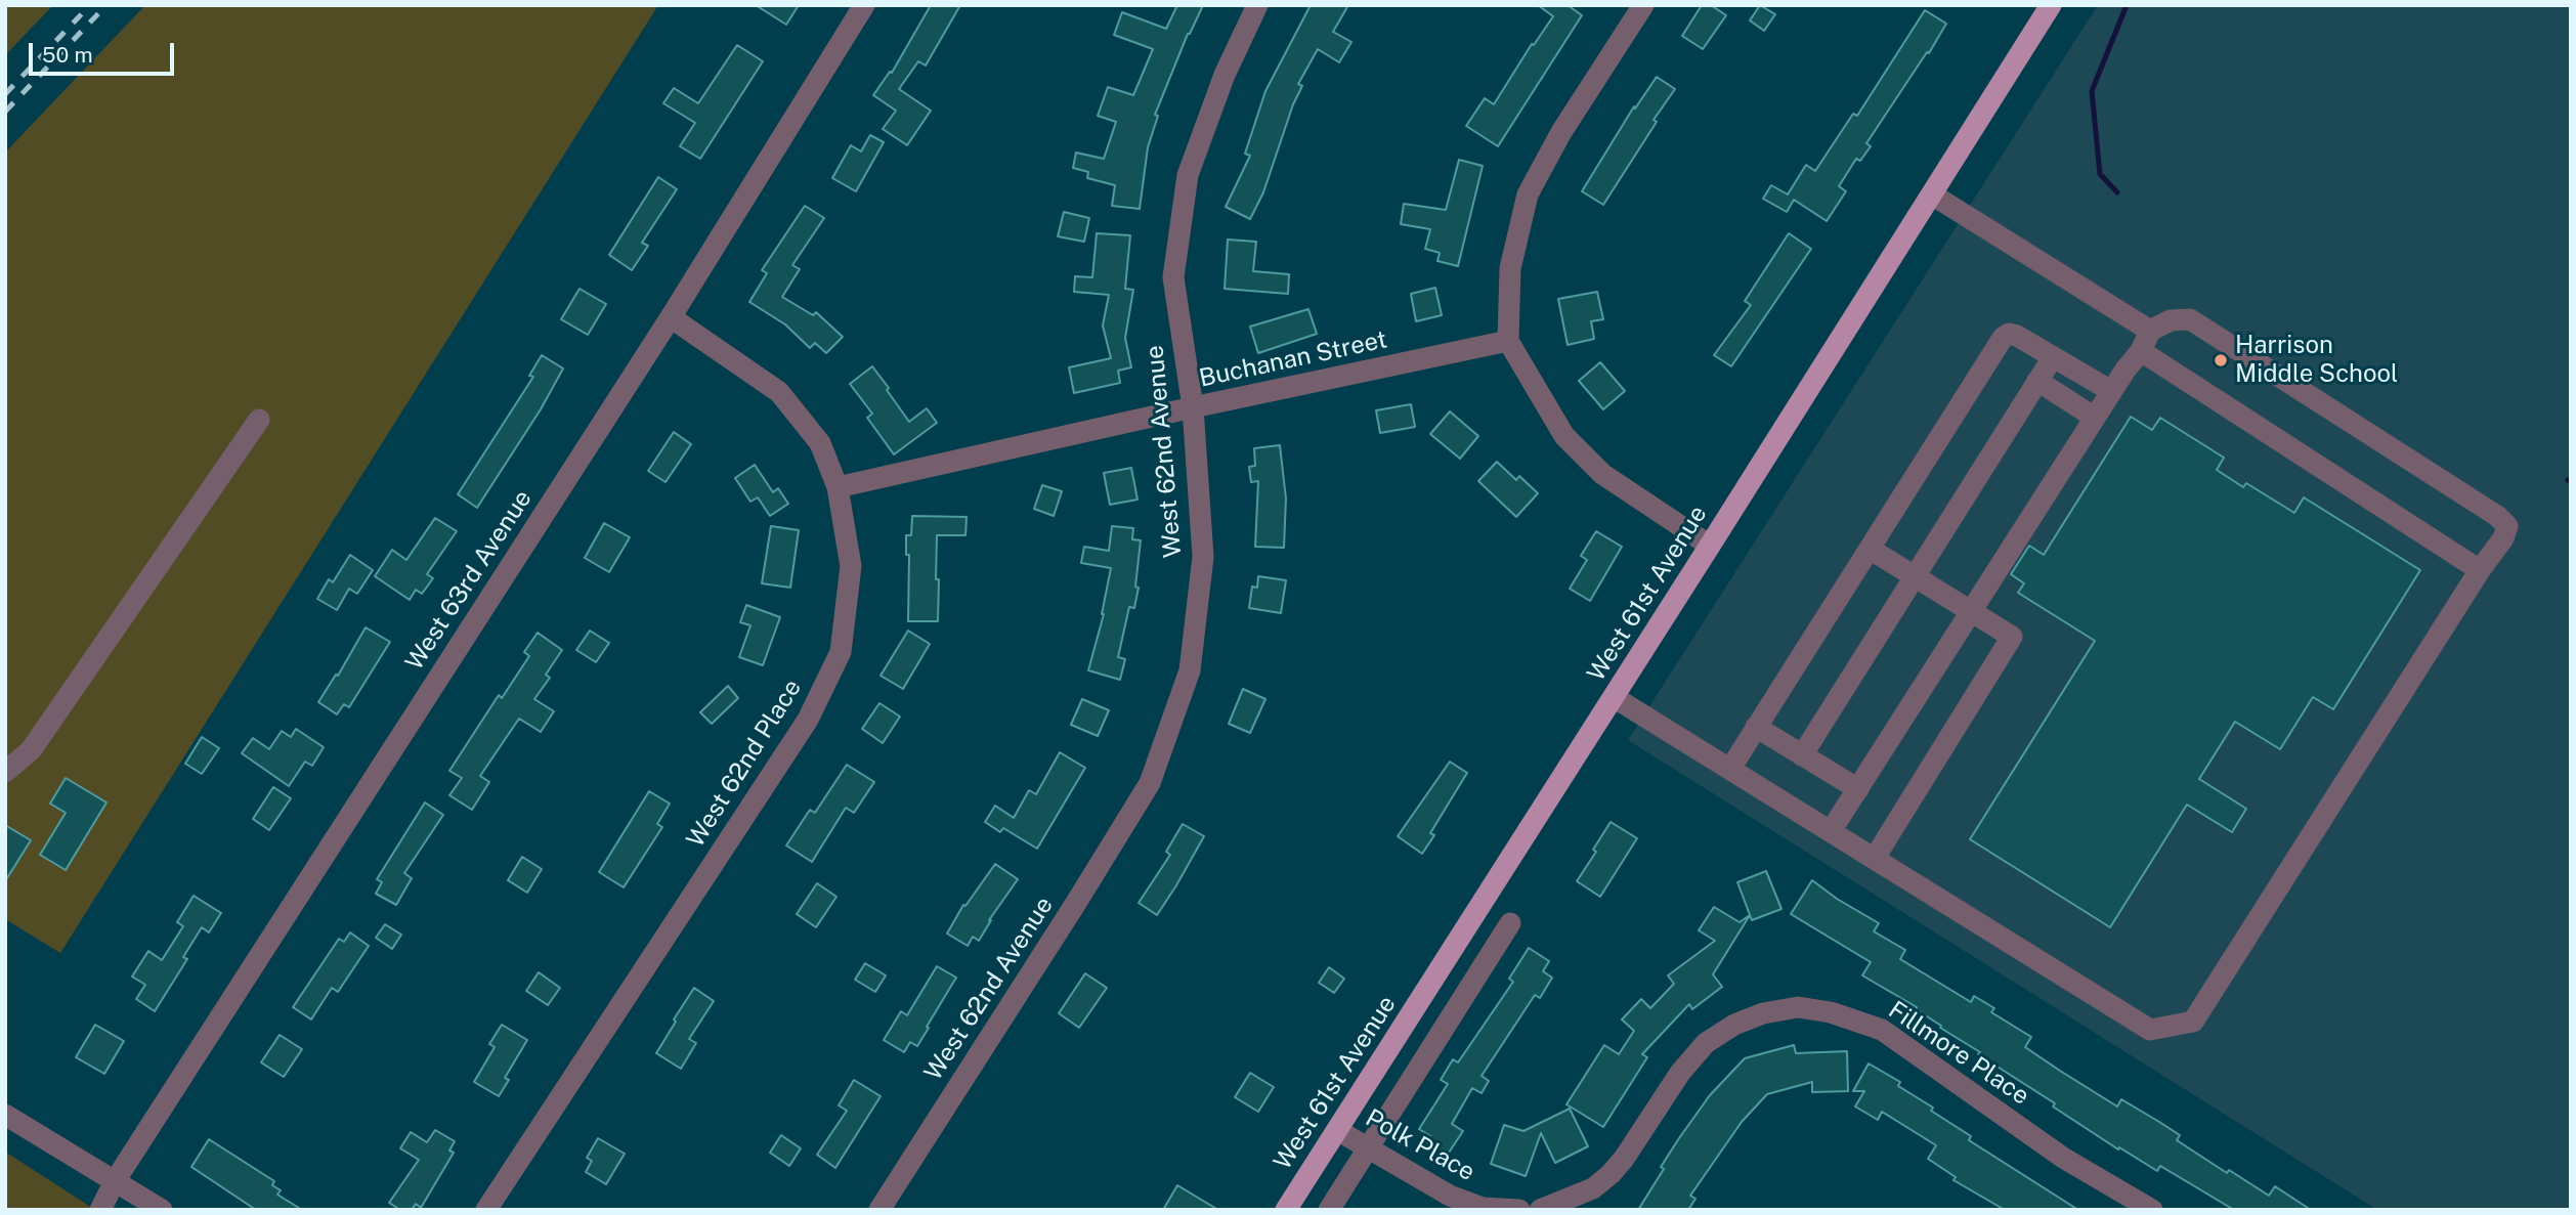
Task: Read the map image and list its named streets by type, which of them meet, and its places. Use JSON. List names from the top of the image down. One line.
{"streets":{"main road":["West 61st Avenue"],"street":["Buchanan Street","West 62nd Avenue","West 63rd Avenue","West 62nd Place","Fillmore Place","Polk Place"]},"crossings":[["Buchanan Street","West 62nd Avenue"],["Buchanan Street","West 62nd Place"],["West 63rd Avenue","West 62nd Place"],["West 61st Avenue","Polk Place"]],"places":["Harrison Middle School"],"scale_bar":"50 m"}
